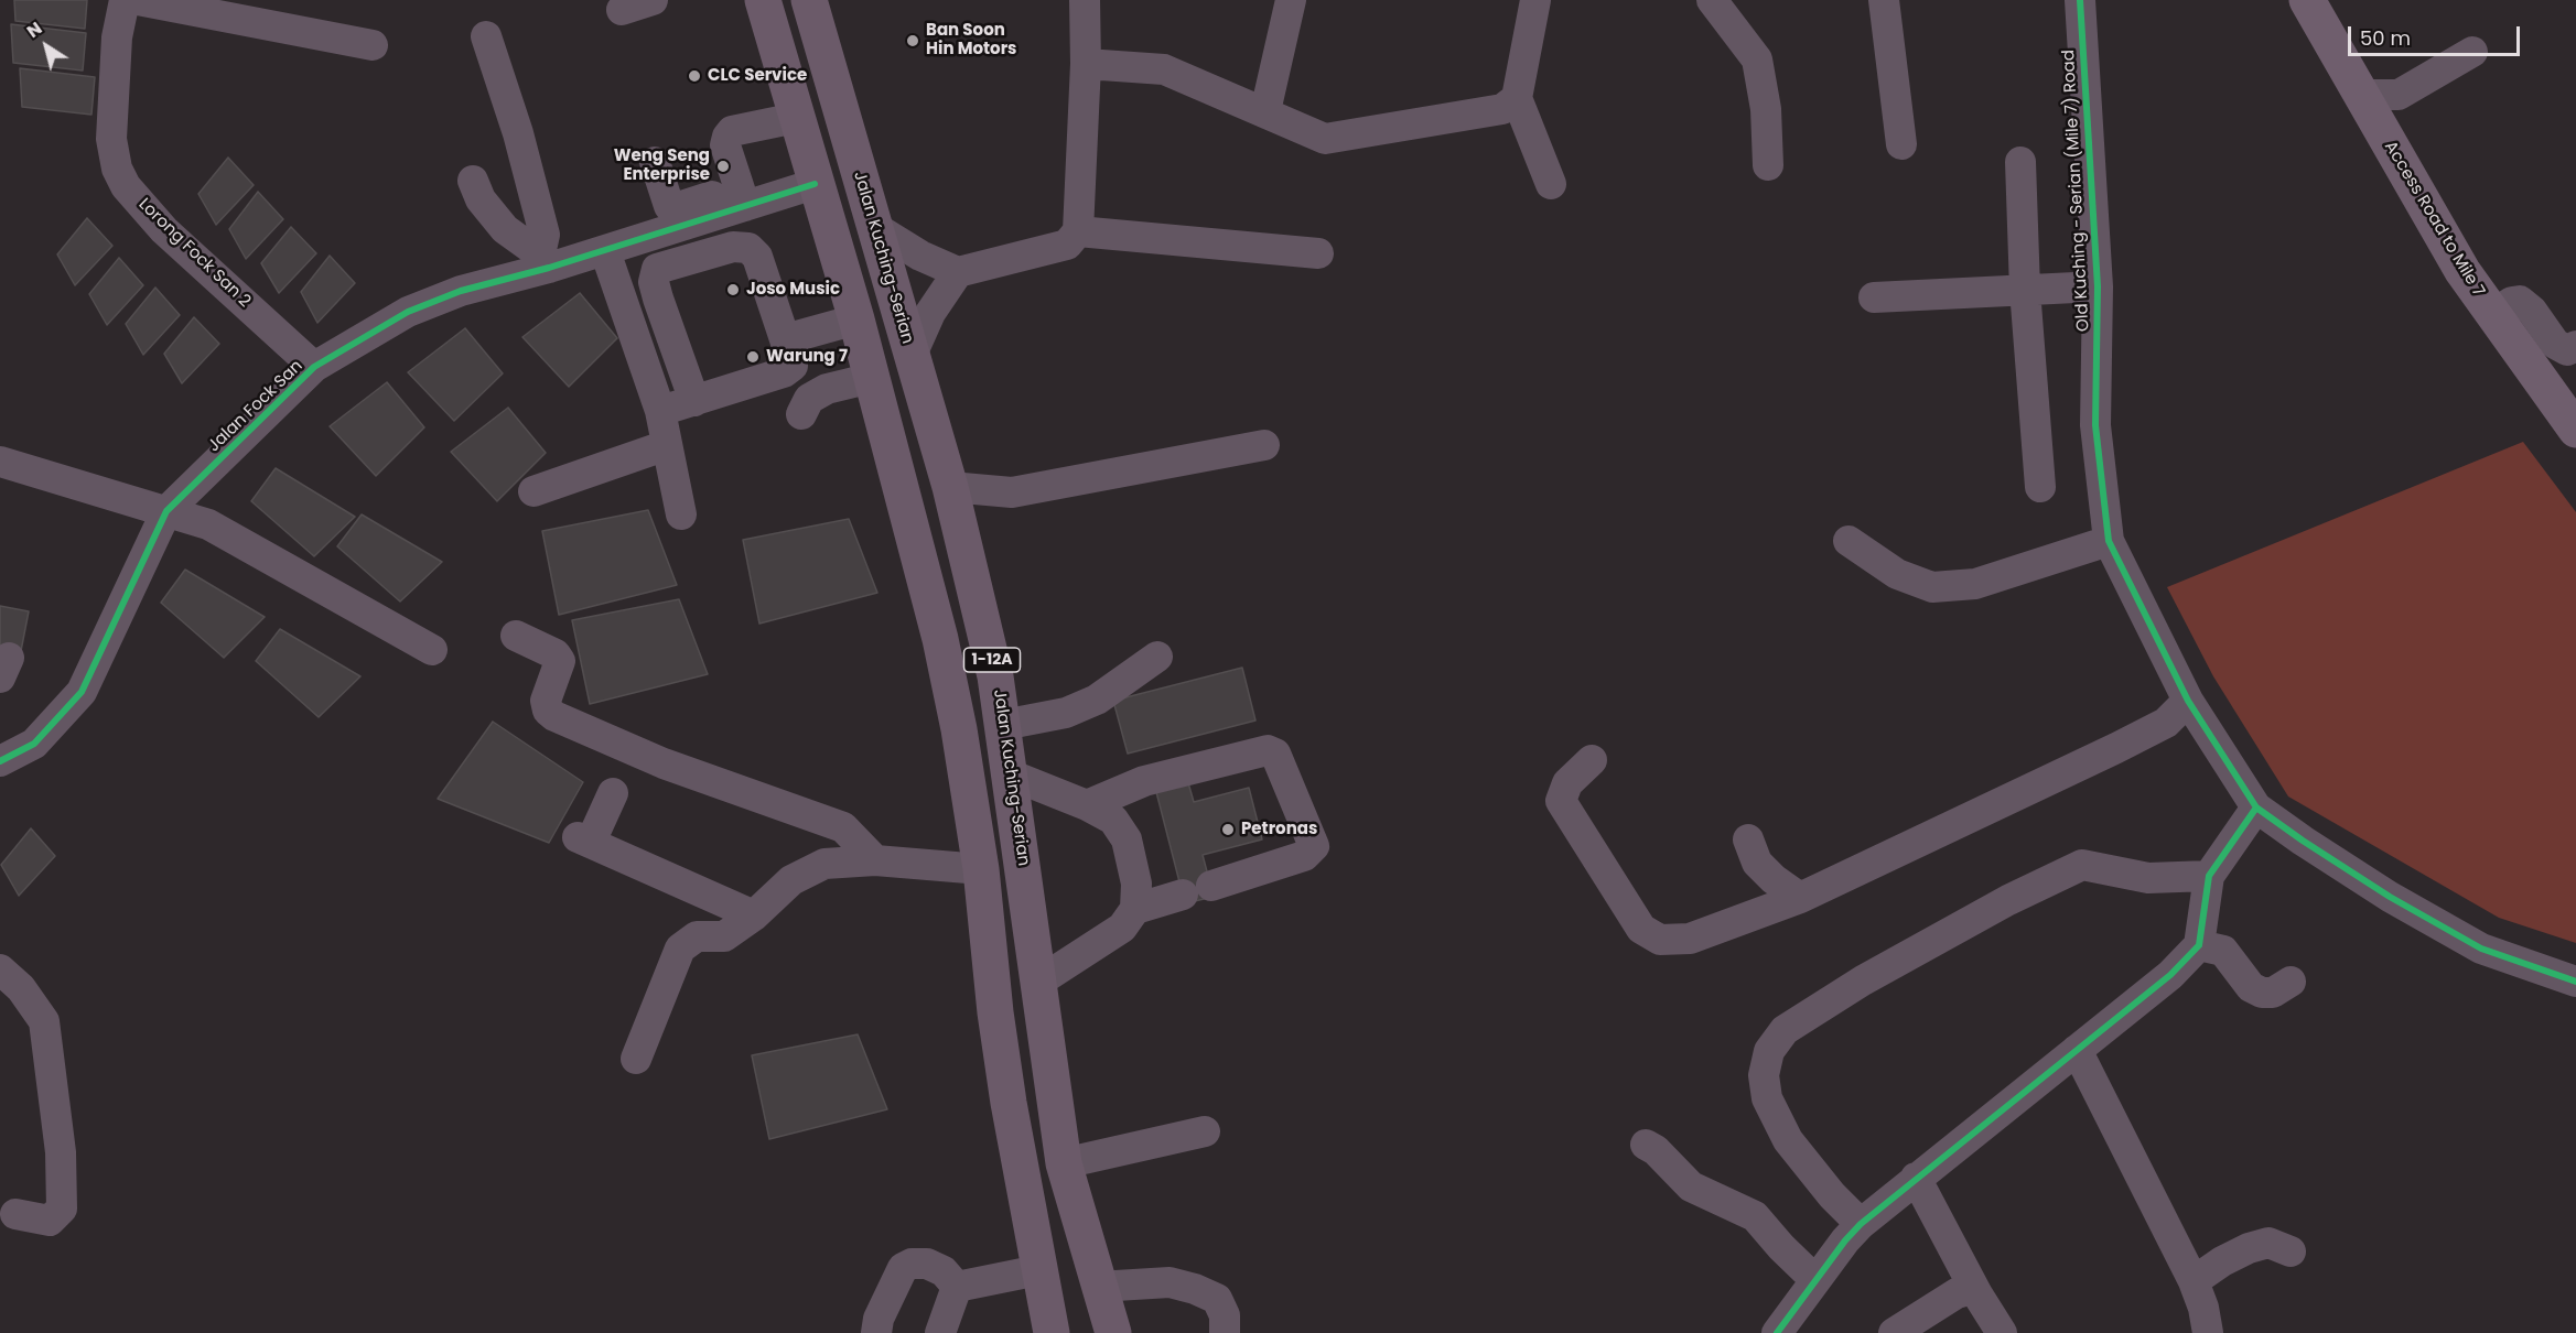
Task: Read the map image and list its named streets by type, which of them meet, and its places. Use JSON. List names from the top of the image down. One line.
{"streets":{"highway":["Jalan Kuching-Serian","1-12A"],"main road":["Access Road to Mile 7"],"street":["Old Kuching - Serian (Mile 7) Road","Lorong Fock San 2","Jalan Fock San"]},"crossings":[["Lorong Fock San 2","Jalan Fock San"]],"places":["Ban Soon Hin Motors","CLC Service","Weng Seng Enterprise","Joso Music","Warung 7","Petronas"],"scale_bar":"50 m","north":"top left"}
